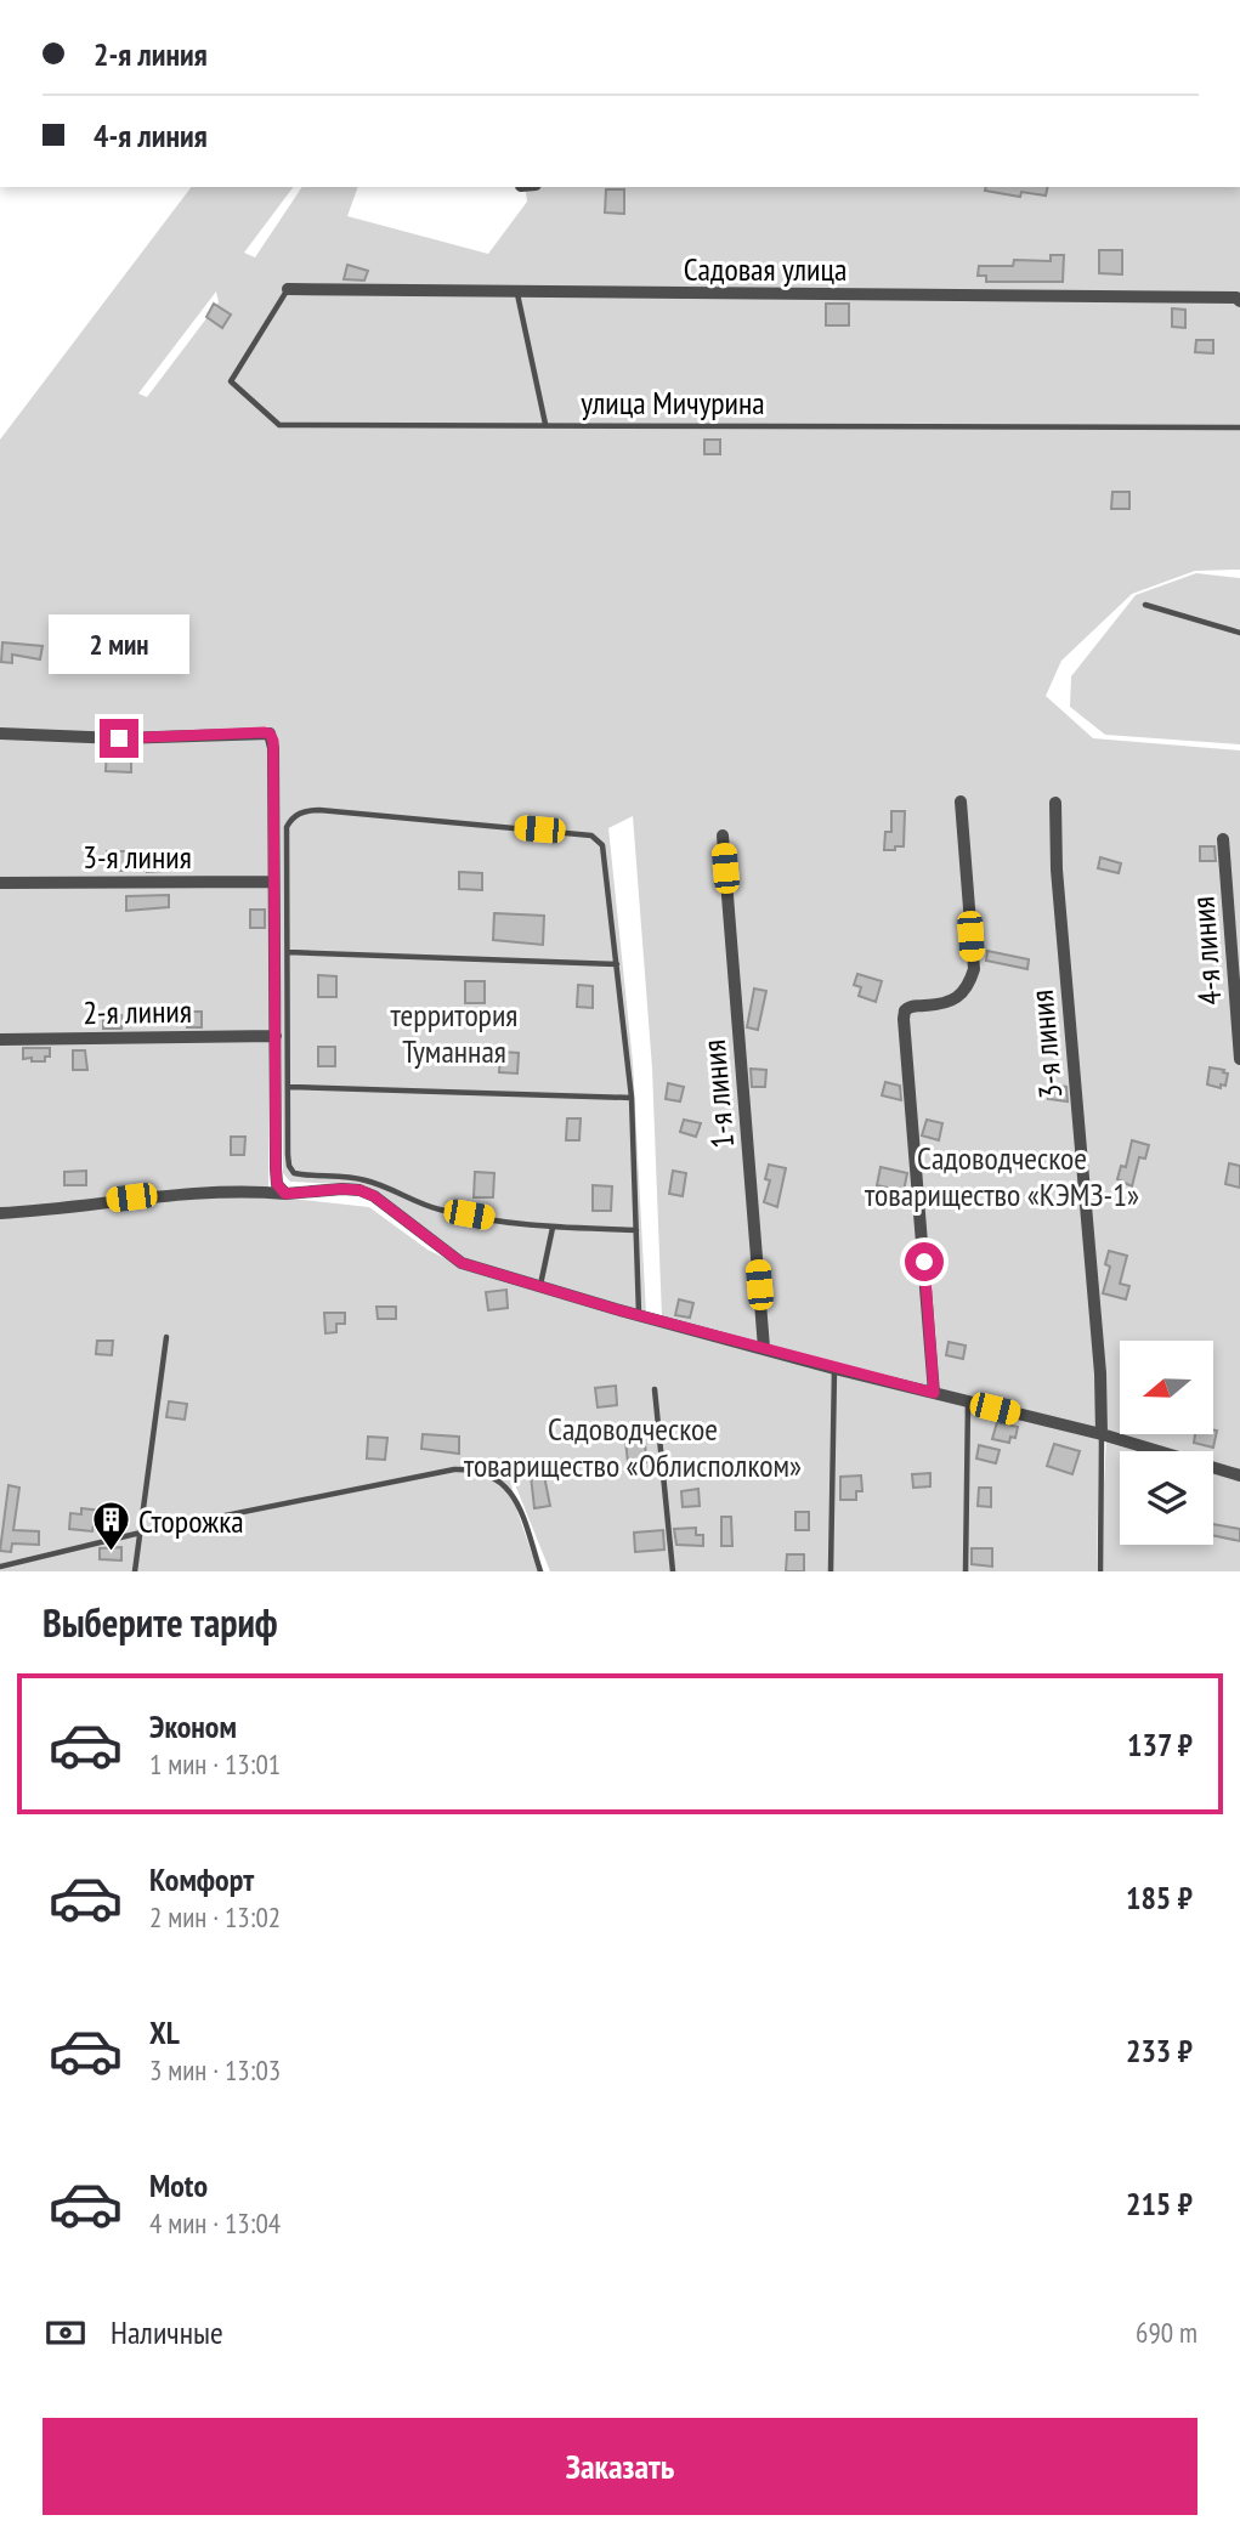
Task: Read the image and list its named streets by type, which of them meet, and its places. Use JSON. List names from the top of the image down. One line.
{"streets":{"street":["Садовая улица","3-я линия","4-я линия","2-я линия","1-я линия"],"lane":["улица Мичурина"]},"crossings":[["Садовая улица","улица Мичурина"]],"parks":["территория Туманная","Садоводческое товарищество «КЭМЗ-1»","Садоводческое товарищество «Облисполком»"],"places":{"building":["Сторожка"]},"north":"left","page":{"banner":["2-я линия","4-я линия"],"bubble":"2 мин","heading":"Выберите тариф","list":[{"name":"Эконом","note":"1 мин · 13:01","value":"137 ₽"},{"name":"Комфорт","note":"2 мин · 13:02","value":"185 ₽"},{"name":"XL","note":"3 мин · 13:03","value":"233 ₽"},{"name":"Moto","note":"4 мин · 13:04","value":"215 ₽"}],"pay":["Наличные","690 m"],"buttons":"Заказать"}}
